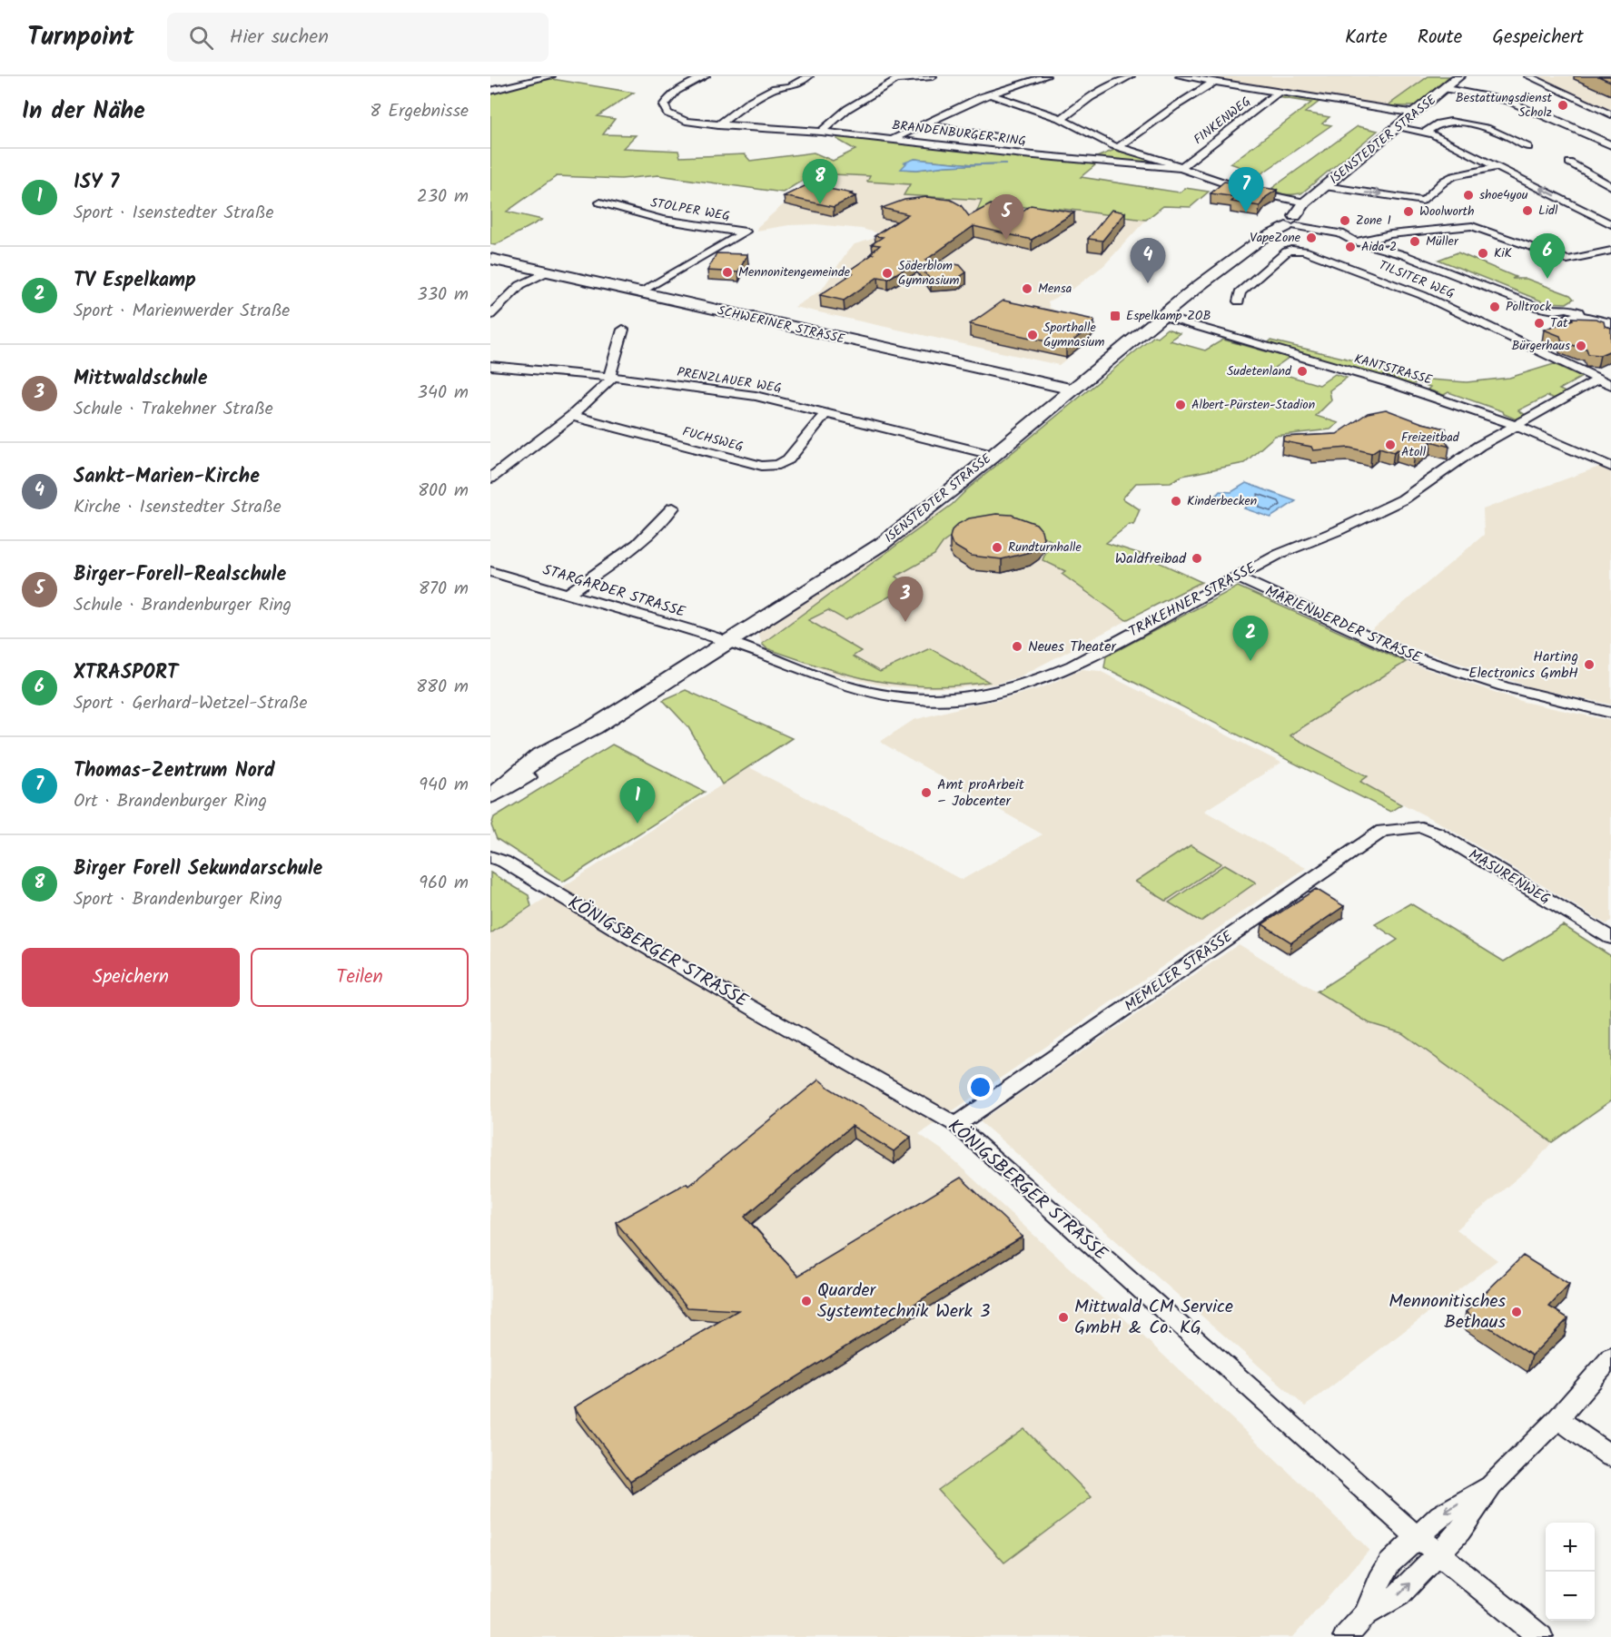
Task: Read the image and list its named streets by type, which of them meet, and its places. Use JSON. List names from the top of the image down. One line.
{"streets":{"street":["FINKENWEG","BRANDENBURGER RING","ISENSTEDTER STRASSE","STOLPER WEG","TILSITER WEG","SCHWERINER STRASSE","KANTSTRASSE","PRENZLAUER WEG","FUCHSWEG","STARGARDER STRASSE","TRAKEHNER STRASSE","MARIENWERDER STRASSE","MASURENWEG","KÖNIGSBERGER STRASSE","MEMELER STRASSE"]},"crossings":[["FINKENWEG","BRANDENBURGER RING"],["BRANDENBURGER RING","ISENSTEDTER STRASSE"],["ISENSTEDTER STRASSE","SCHWERINER STRASSE"],["ISENSTEDTER STRASSE","KANTSTRASSE"],["ISENSTEDTER STRASSE","PRENZLAUER WEG"],["ISENSTEDTER STRASSE","STARGARDER STRASSE"],["ISENSTEDTER STRASSE","TRAKEHNER STRASSE"],["STOLPER WEG","SCHWERINER STRASSE"],["TILSITER WEG","TRAKEHNER STRASSE"],["KANTSTRASSE","TRAKEHNER STRASSE"],["PRENZLAUER WEG","FUCHSWEG"],["STARGARDER STRASSE","TRAKEHNER STRASSE"],["TRAKEHNER STRASSE","MARIENWERDER STRASSE"],["MASURENWEG","MEMELER STRASSE"],["KÖNIGSBERGER STRASSE","MEMELER STRASSE"]],"places":{"other":["Bestattungsdienst Scholz","shoe4you","Lidl","Woolworth","Zone 1","VapeZone","Müller","Aida 2","KiK","Mennonitengemeinde","Söderblom Gymnasium","Mensa","Polltrock","Tat","Sporthalle Gymnasium","Bürgerhaus","Sudetenland","Albert-Pürsten-Stadion","Freizeitbad Atoll","Kinderbecken","Rundturnhalle","Waldfreibad","Neues Theater","Harting Electronics GmbH","Amt proArbeit – Jobcenter","Quarder Systemtechnik Werk 3","Mennonitisches Bethaus","Mittwald CM Service GmbH & Co. KG"],"transit":["Espelkamp ZOB"]},"page":{"header":"Turnpoint","search":"Hier suchen","nav":["Karte","Route","Gespeichert"],"heading":["In der Nähe","8 Ergebnisse"],"list":[{"mark":"1","name":"ISY 7","note":"Sport · Isenstedter Straße","value":"230 m"},{"mark":"2","name":"TV Espelkamp","note":"Sport · Marienwerder Straße","value":"330 m"},{"mark":"3","name":"Mittwaldschule","note":"Schule · Trakehner Straße","value":"340 m"},{"mark":"4","name":"Sankt-Marien-Kirche","note":"Kirche · Isenstedter Straße","value":"800 m"},{"mark":"5","name":"Birger-Forell-Realschule","note":"Schule · Brandenburger Ring","value":"870 m"},{"mark":"6","name":"XTRASPORT","note":"Sport · Gerhard-Wetzel-Straße","value":"880 m"},{"mark":"7","name":"Thomas-Zentrum Nord","note":"Ort · Brandenburger Ring","value":"940 m"},{"mark":"8","name":"Birger Forell Sekundarschule","note":"Sport · Brandenburger Ring","value":"960 m"}],"pins":["8","7","5","6","4","3","2","1"],"buttons":["Speichern","Teilen"],"map_buttons":["+","−"]}}
